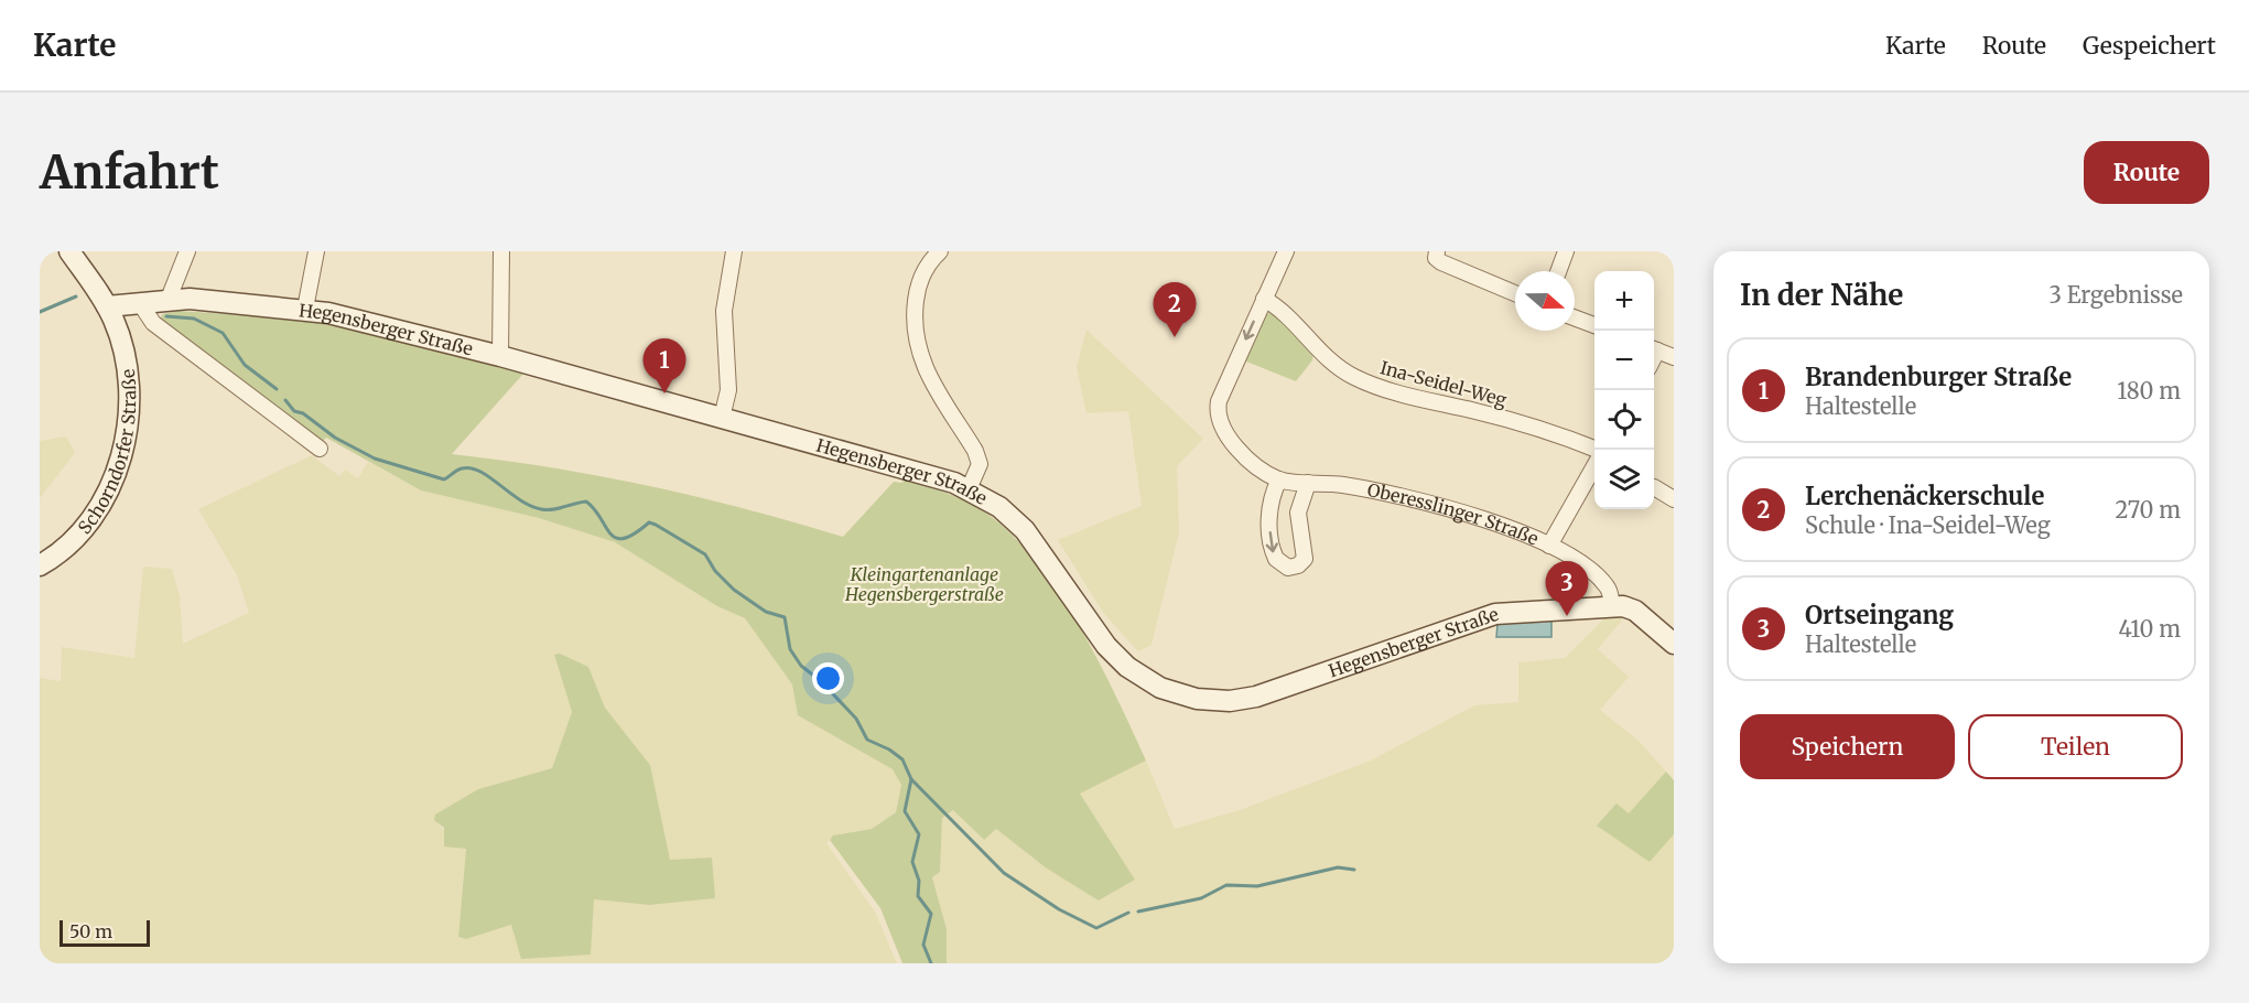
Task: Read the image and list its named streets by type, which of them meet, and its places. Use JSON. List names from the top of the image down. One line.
{"streets":{"street":["Hegensberger Straße","Ina-Seidel-Weg","Schorndorfer Straße","Oberesslinger Straße"]},"crossings":[["Hegensberger Straße","Schorndorfer Straße"],["Hegensberger Straße","Oberesslinger Straße"],["Ina-Seidel-Weg","Oberesslinger Straße"]],"parks":["Kleingartenanlage Hegensbergerstraße"],"scale_bar":"50 m","north":"right","page":{"header":"Karte","nav":["Karte","Route","Gespeichert"],"buttons":["Route",["Speichern","Teilen"]],"title":"Anfahrt","heading":["In der Nähe","3 Ergebnisse"],"map_buttons":["+","−"],"pins":["2","1","3"],"list":[{"mark":"1","name":"Brandenburger Straße","note":"Haltestelle","value":"180 m"},{"mark":"2","name":"Lerchenäckerschule","note":"Schule · Ina-Seidel-Weg","value":"270 m"},{"mark":"3","name":"Ortseingang","note":"Haltestelle","value":"410 m"}],"scale":"50 m"}}
